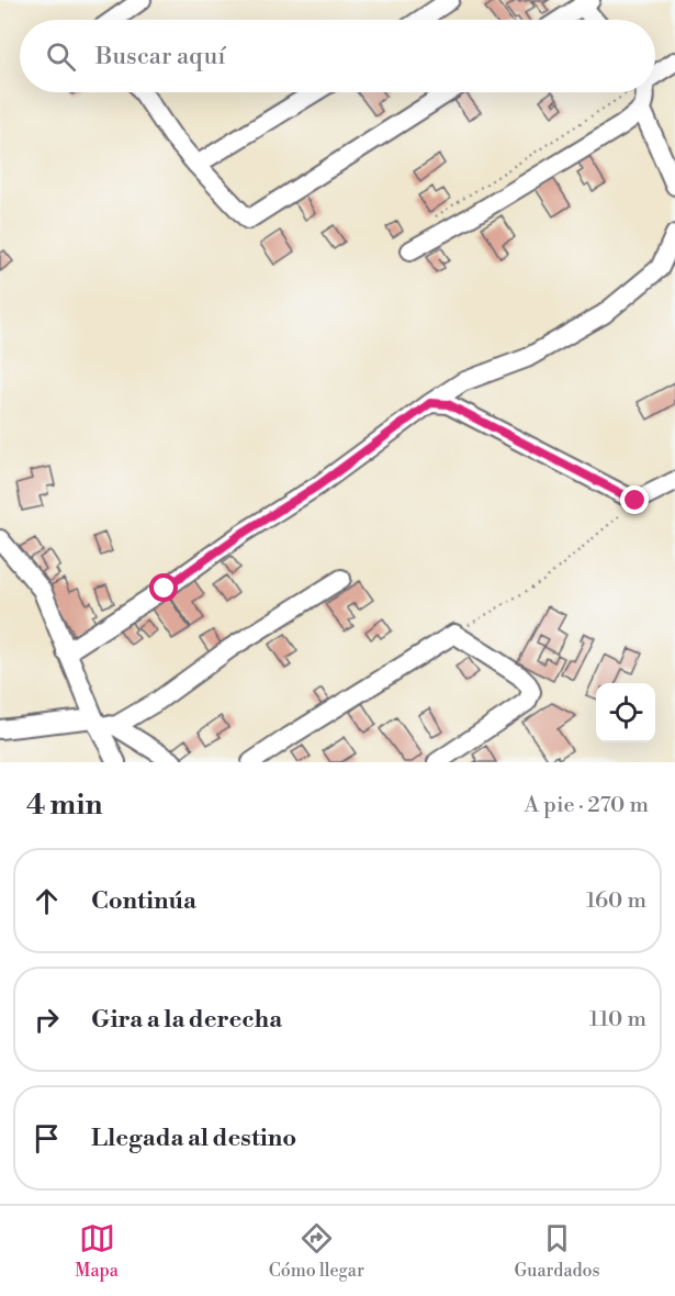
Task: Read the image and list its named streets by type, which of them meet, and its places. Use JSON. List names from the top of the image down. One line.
{"page":{"search":"Buscar aquí","heading":["4 min","A pie · 270 m"],"list":[["Continúa","160 m"],["Gira a la derecha","110 m"],"Llegada al destino"],"nav":["Mapa","Cómo llegar","Guardados"]}}
